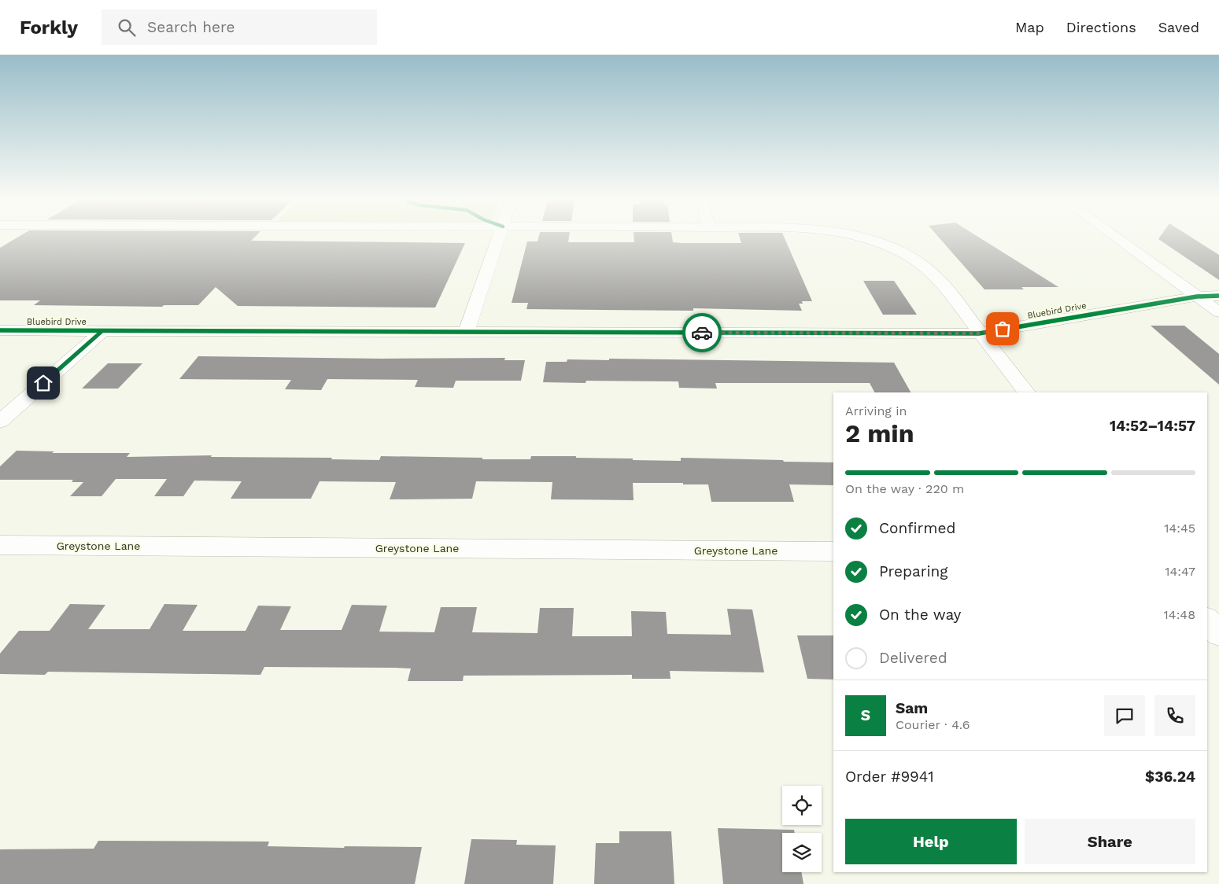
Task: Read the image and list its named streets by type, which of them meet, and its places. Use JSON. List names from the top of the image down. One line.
{"streets":{"street":["Bluebird Drive","Greystone Lane"]},"page":{"header":"Forkly","search":"Search here","nav":["Map","Directions","Saved"],"heading":["2 min","Arriving in","14:52–14:57"],"panel":["Sam","Courier · 4.6","Order #9941","$36.24"],"bar":"On the way · 220 m","list":[["Confirmed","14:45"],["Preparing","14:47"],["On the way","14:48"],"Delivered"],"round":"S","buttons":["Help","Share"]}}
